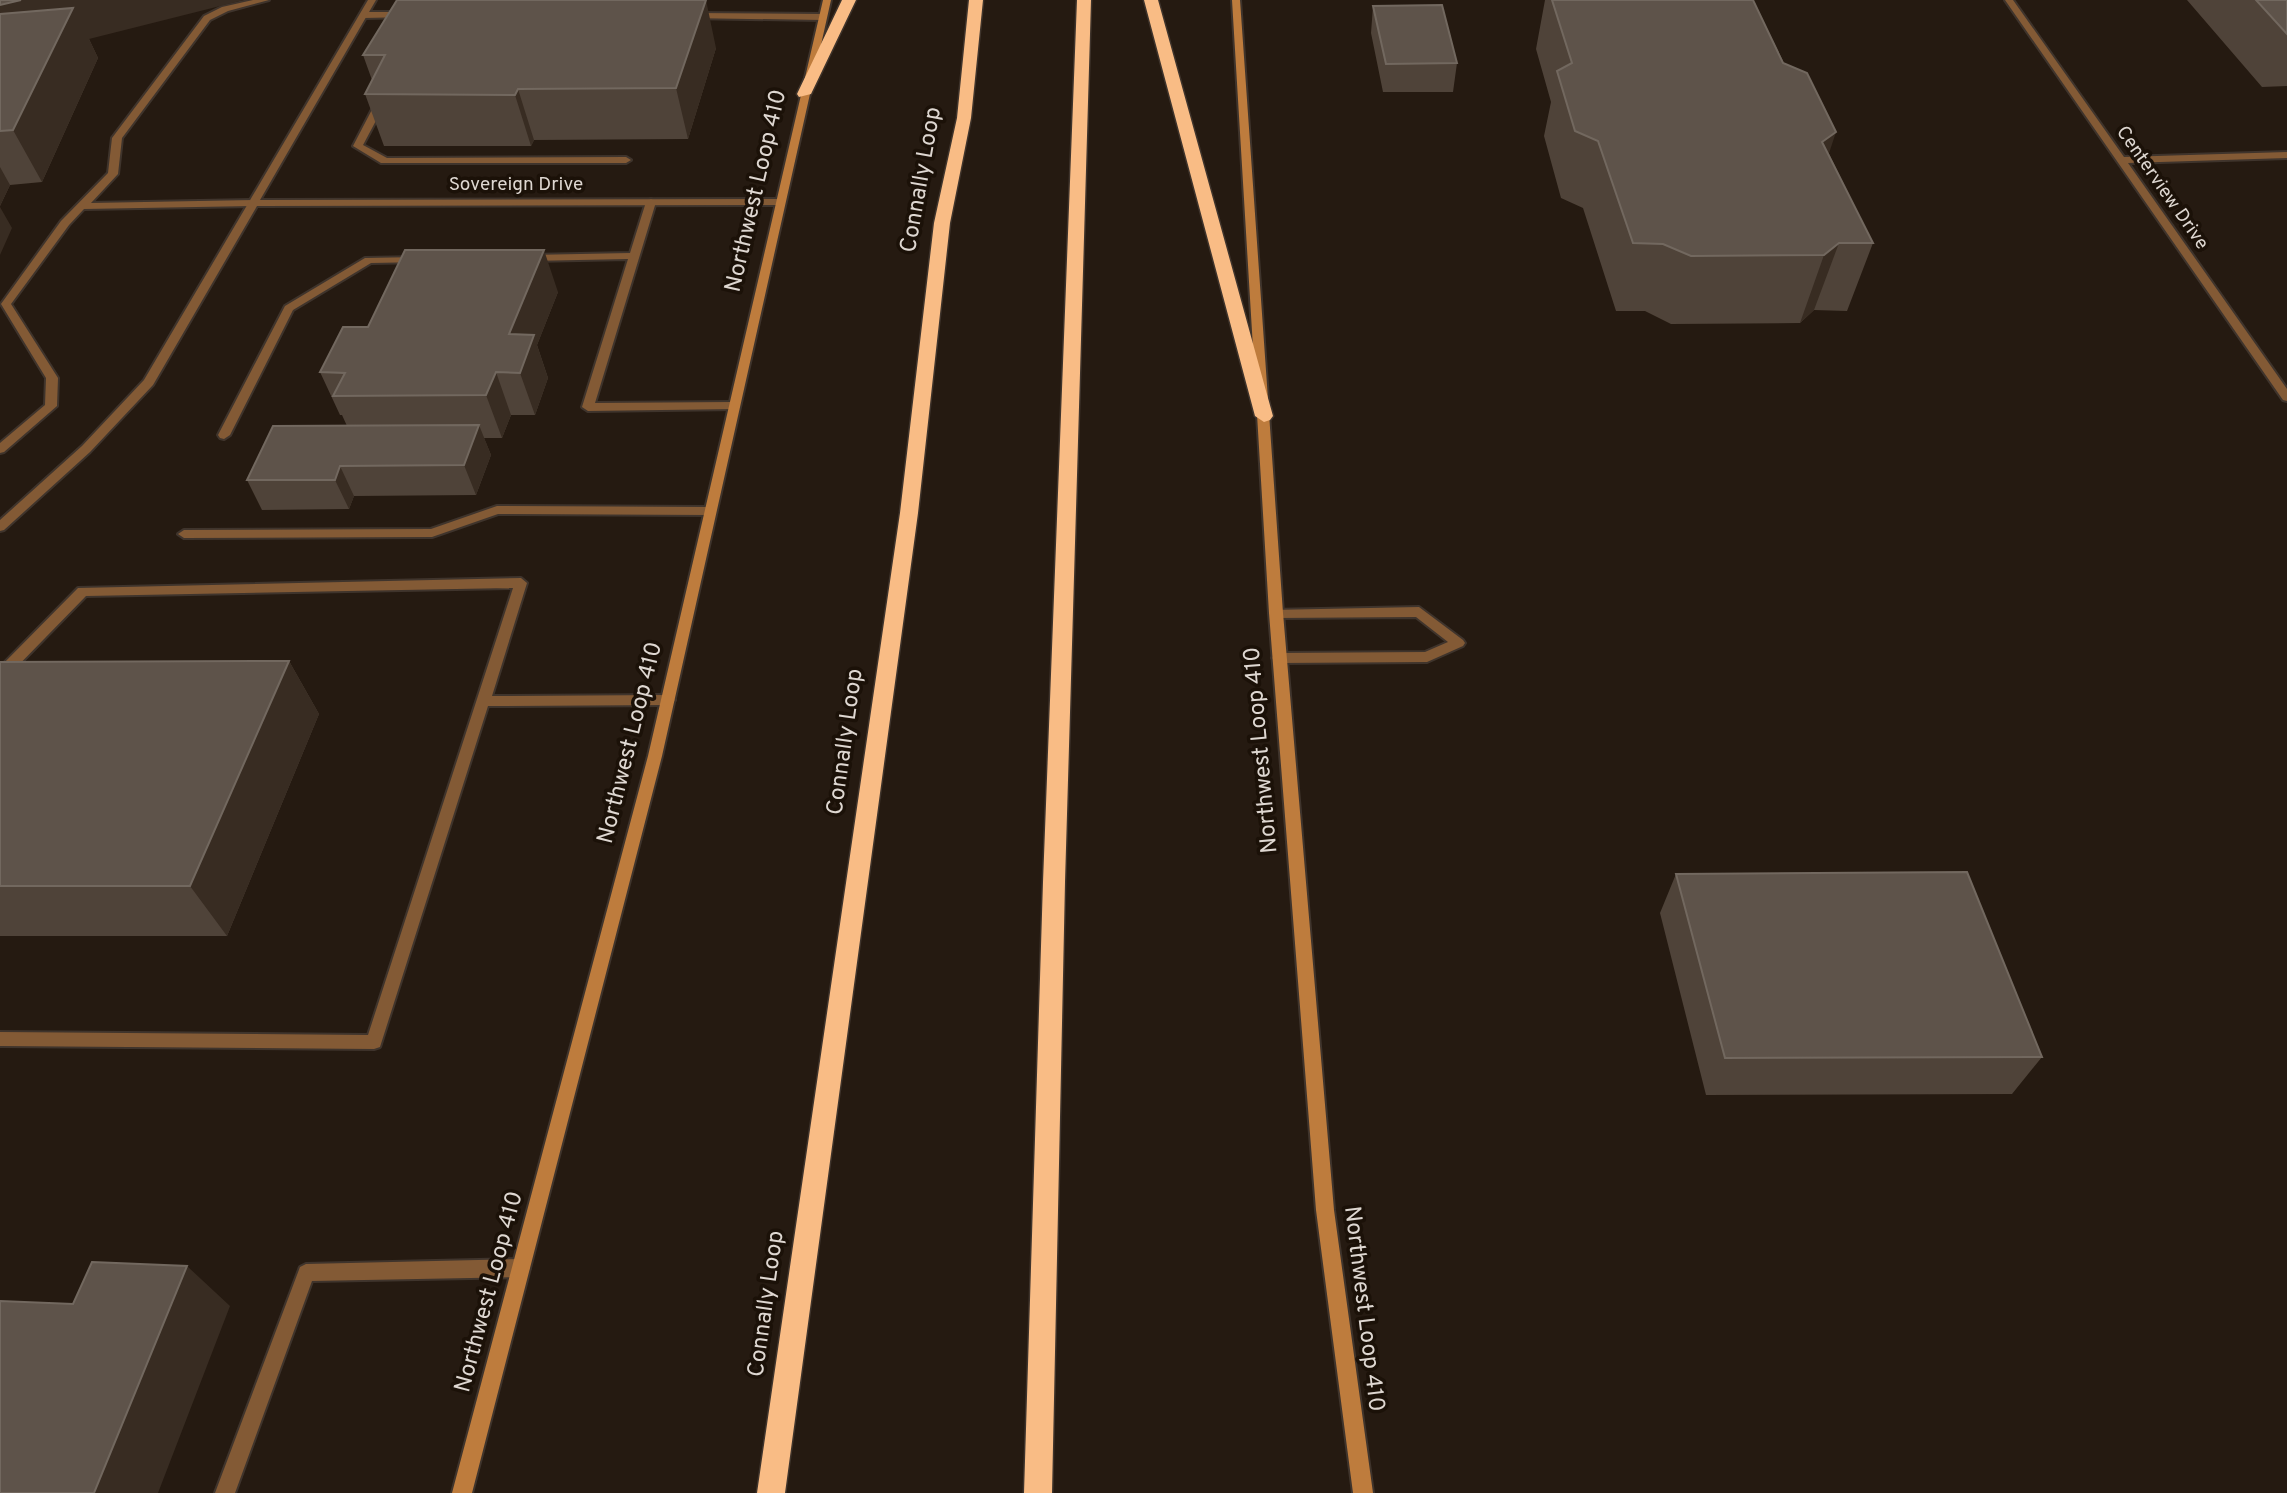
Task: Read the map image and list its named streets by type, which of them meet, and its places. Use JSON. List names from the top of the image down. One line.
{"streets":{"highway":["Connally Loop"],"main road":["Northwest Loop 410"],"street":["Sovereign Drive","Centerview Drive"]},"crossings":[["Sovereign Drive","Northwest Loop 410"]]}
